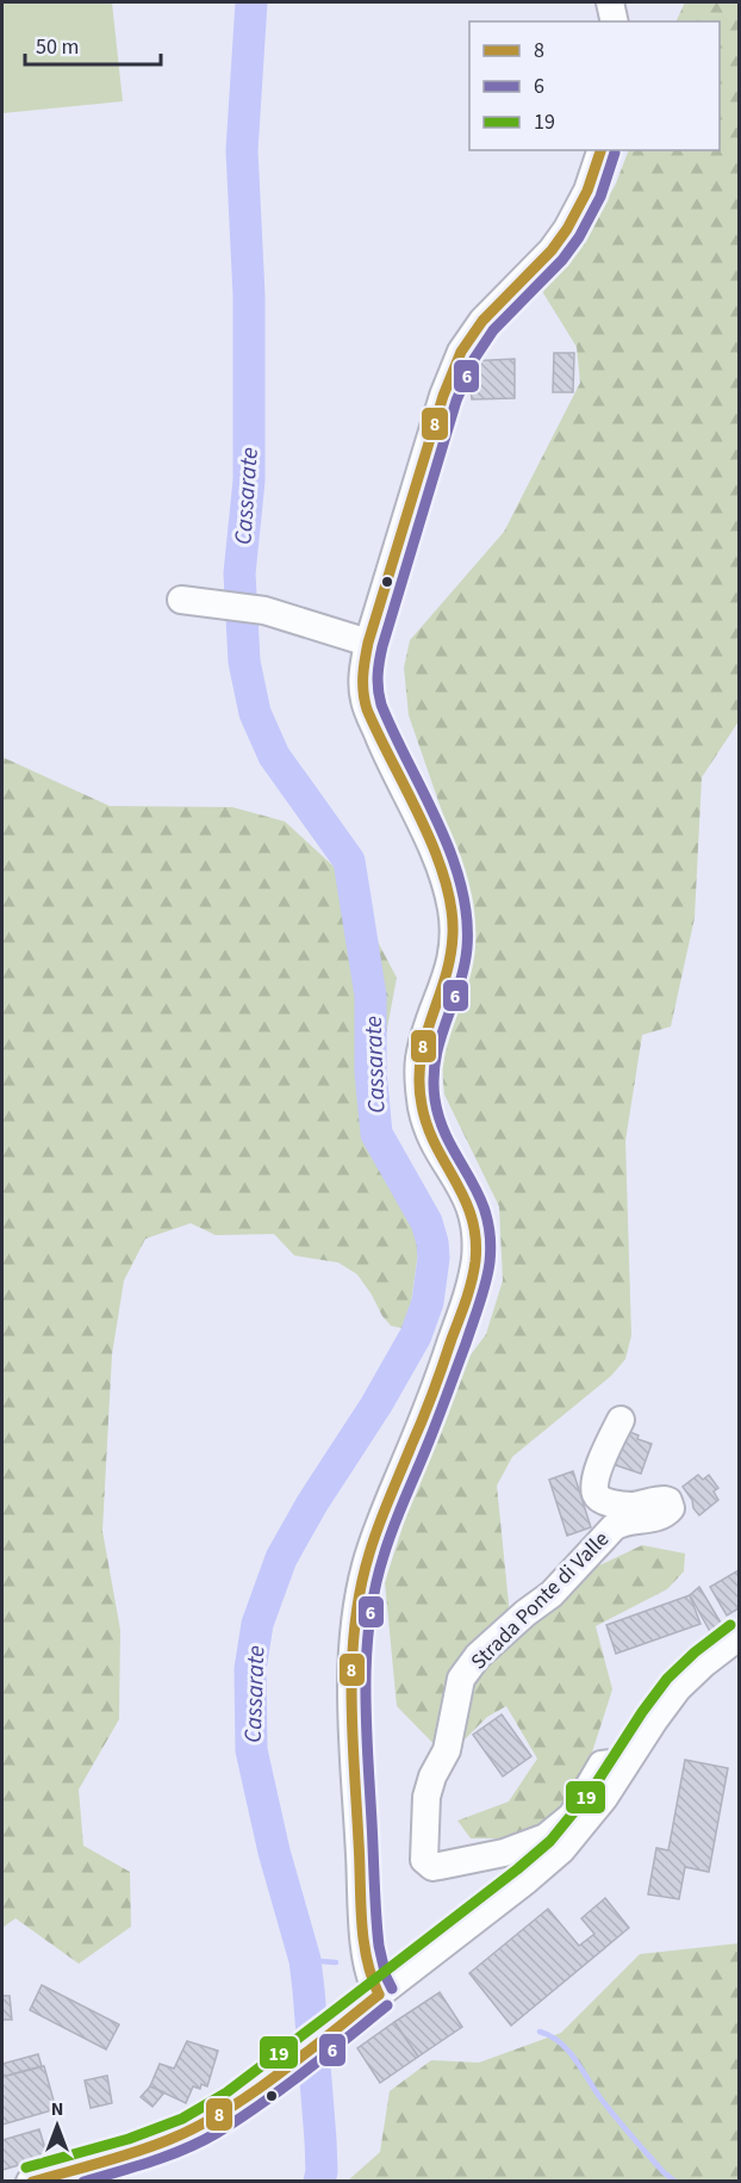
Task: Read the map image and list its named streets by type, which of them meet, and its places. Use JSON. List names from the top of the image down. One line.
{"streets":{"street":["Strada Ponte di Valle"]},"water":["Cassarate"],"lines":["transit line 8","transit line 6","transit line 19"],"legend":["8","6","19"],"scale_bar":"50 m","north":"top"}
